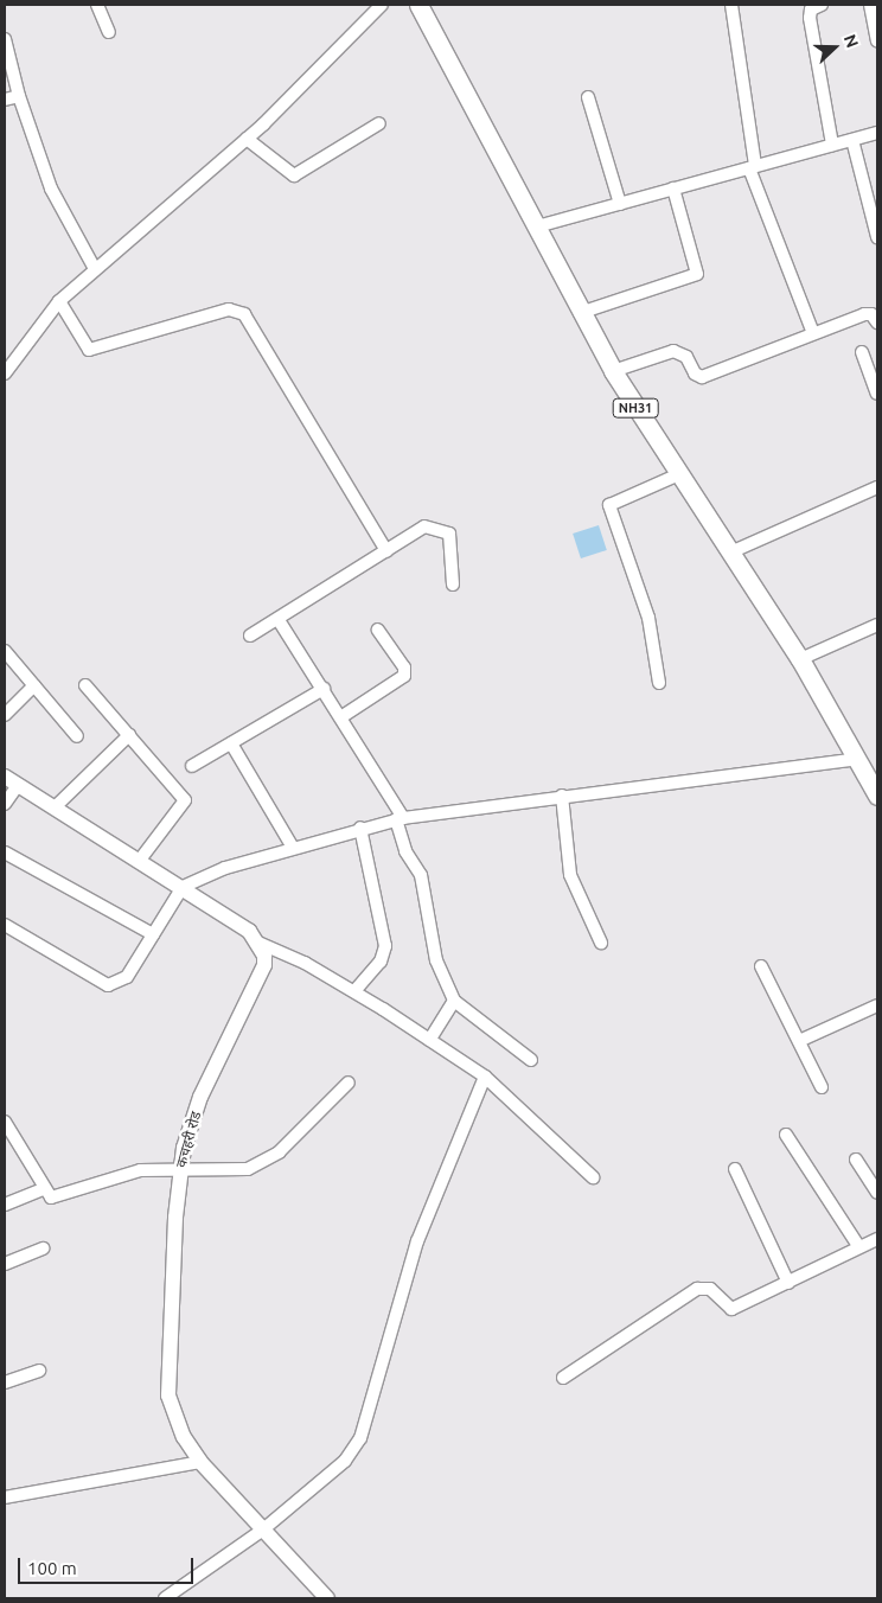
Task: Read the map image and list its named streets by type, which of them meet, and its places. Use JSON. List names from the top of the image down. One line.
{"streets":{"highway":["NH31"],"main road":["कचहरी रोड"]},"scale_bar":"100 m","north":"right"}
